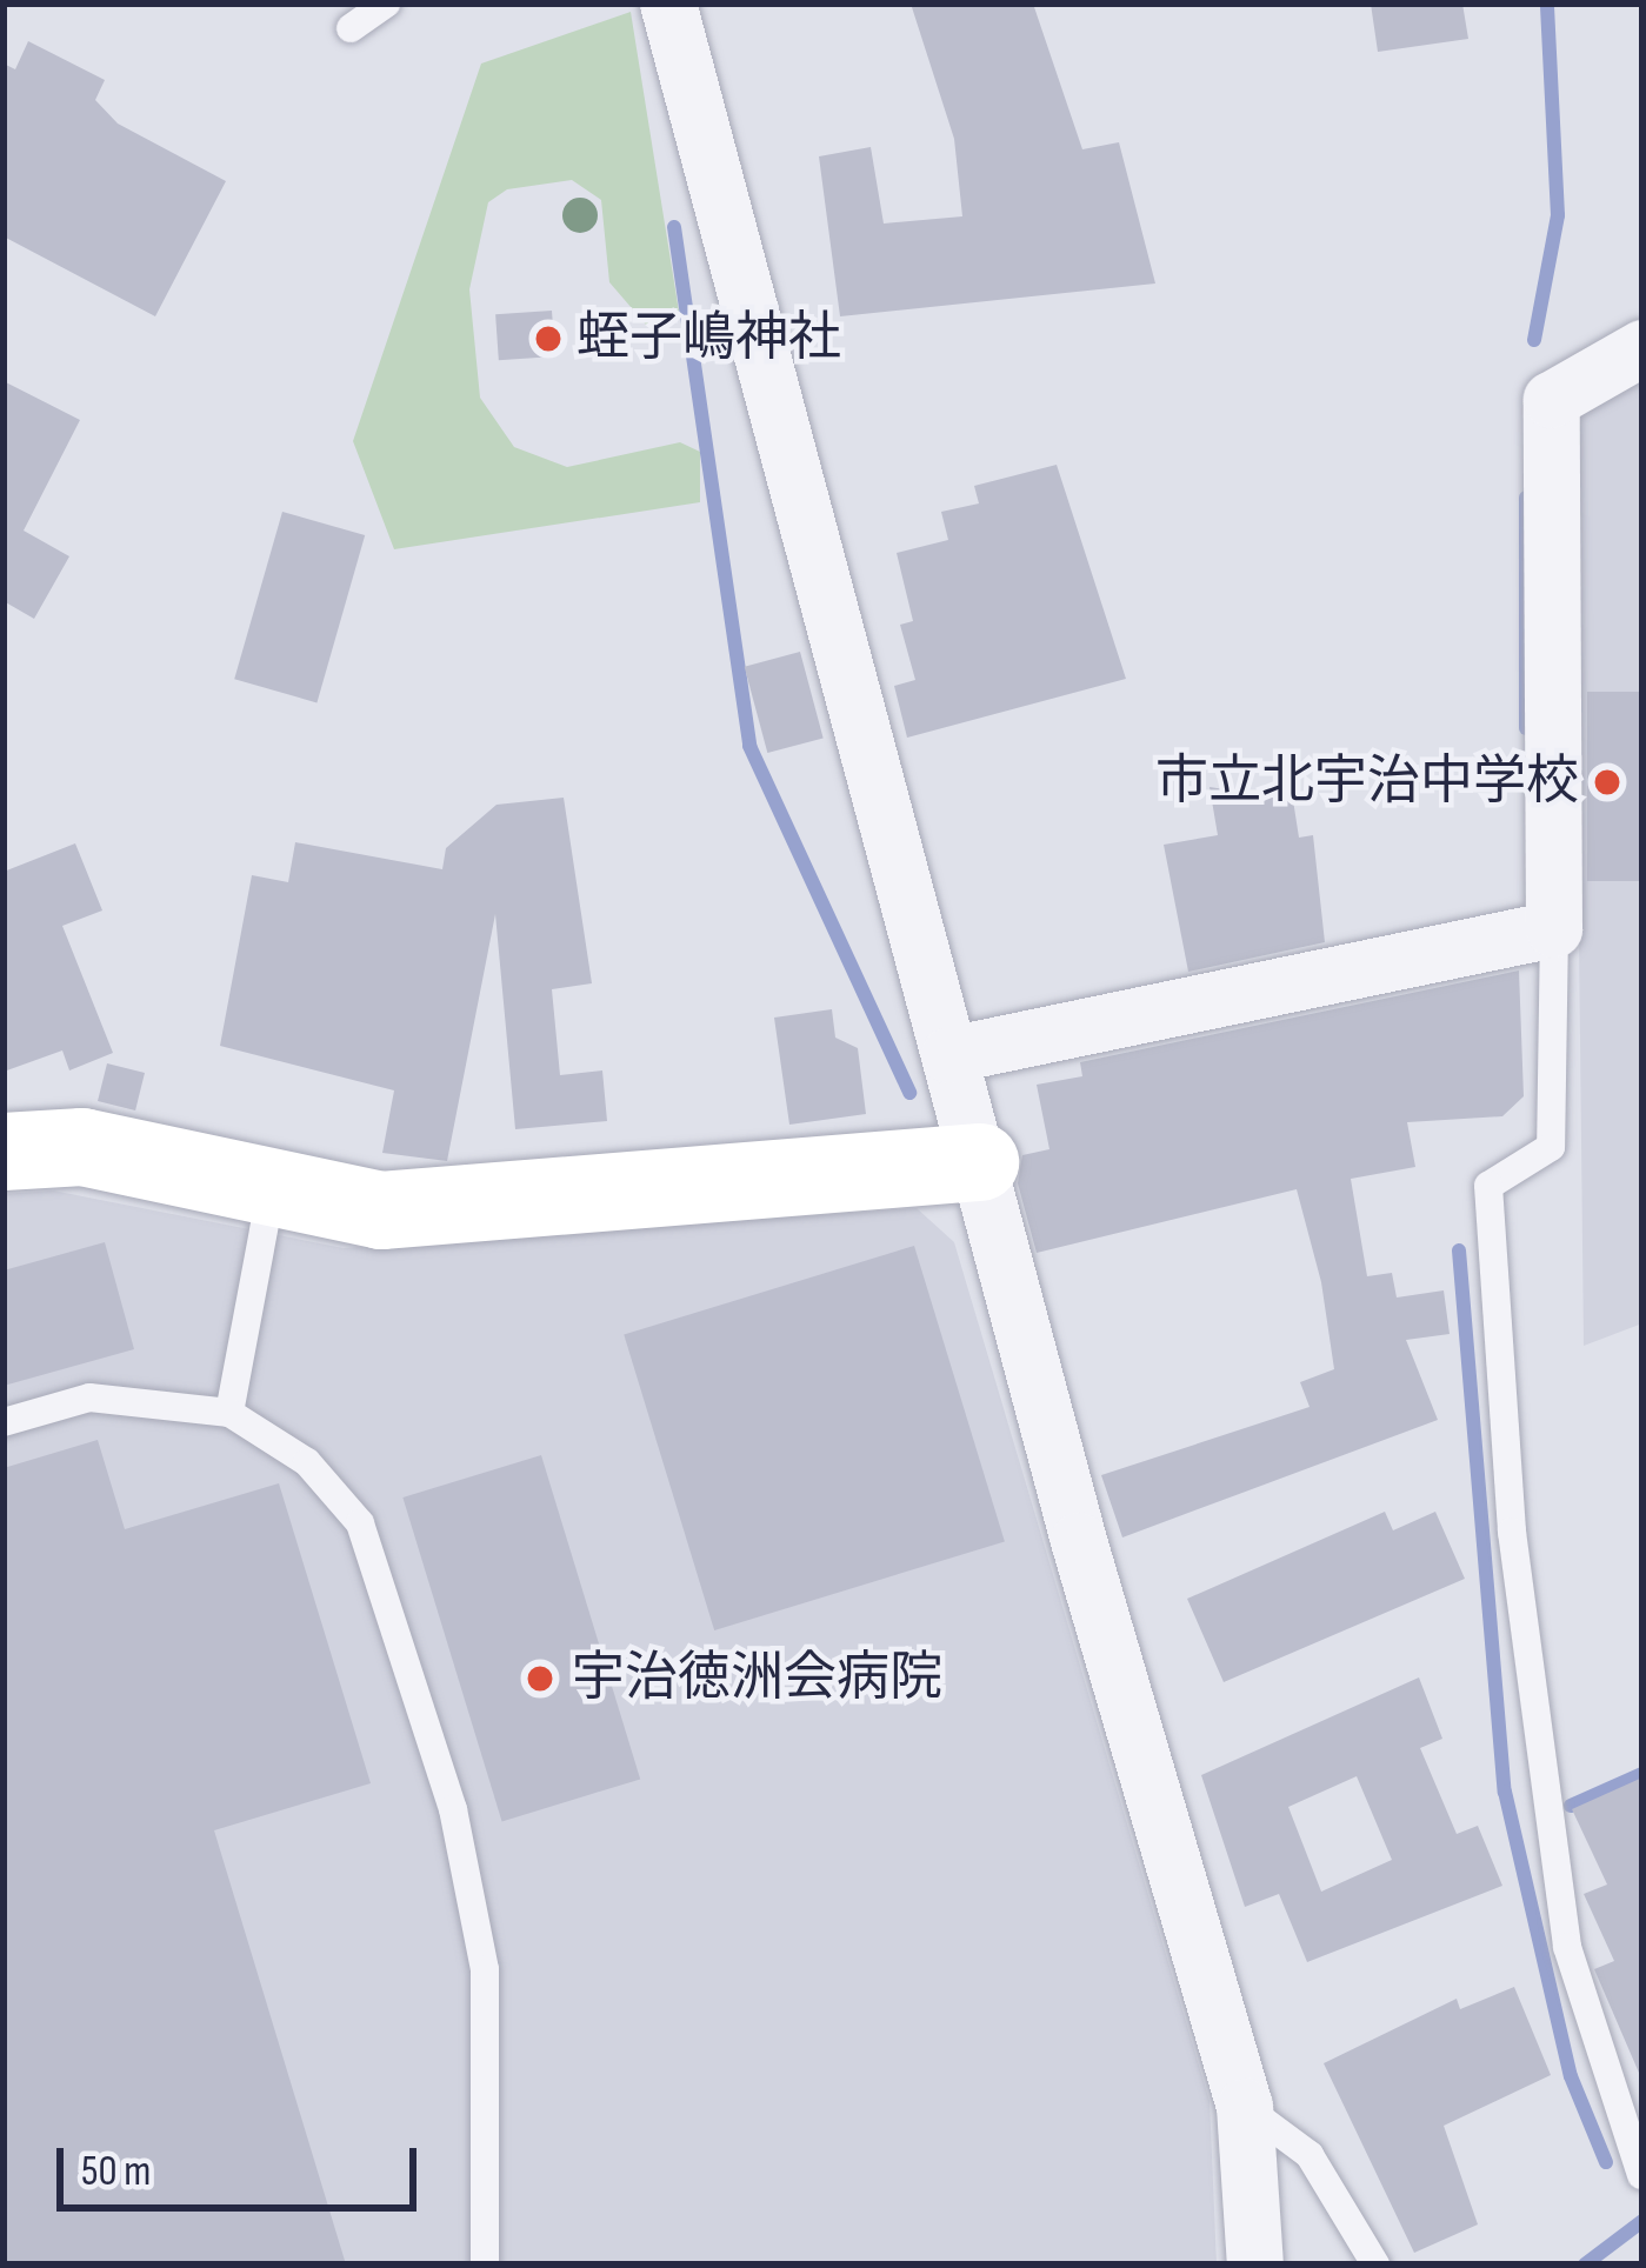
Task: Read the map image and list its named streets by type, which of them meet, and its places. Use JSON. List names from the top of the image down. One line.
{"places":["蛭子嶋神社","市立北宇治中学校","宇治徳洲会病院"],"scale_bar":"50 m"}
